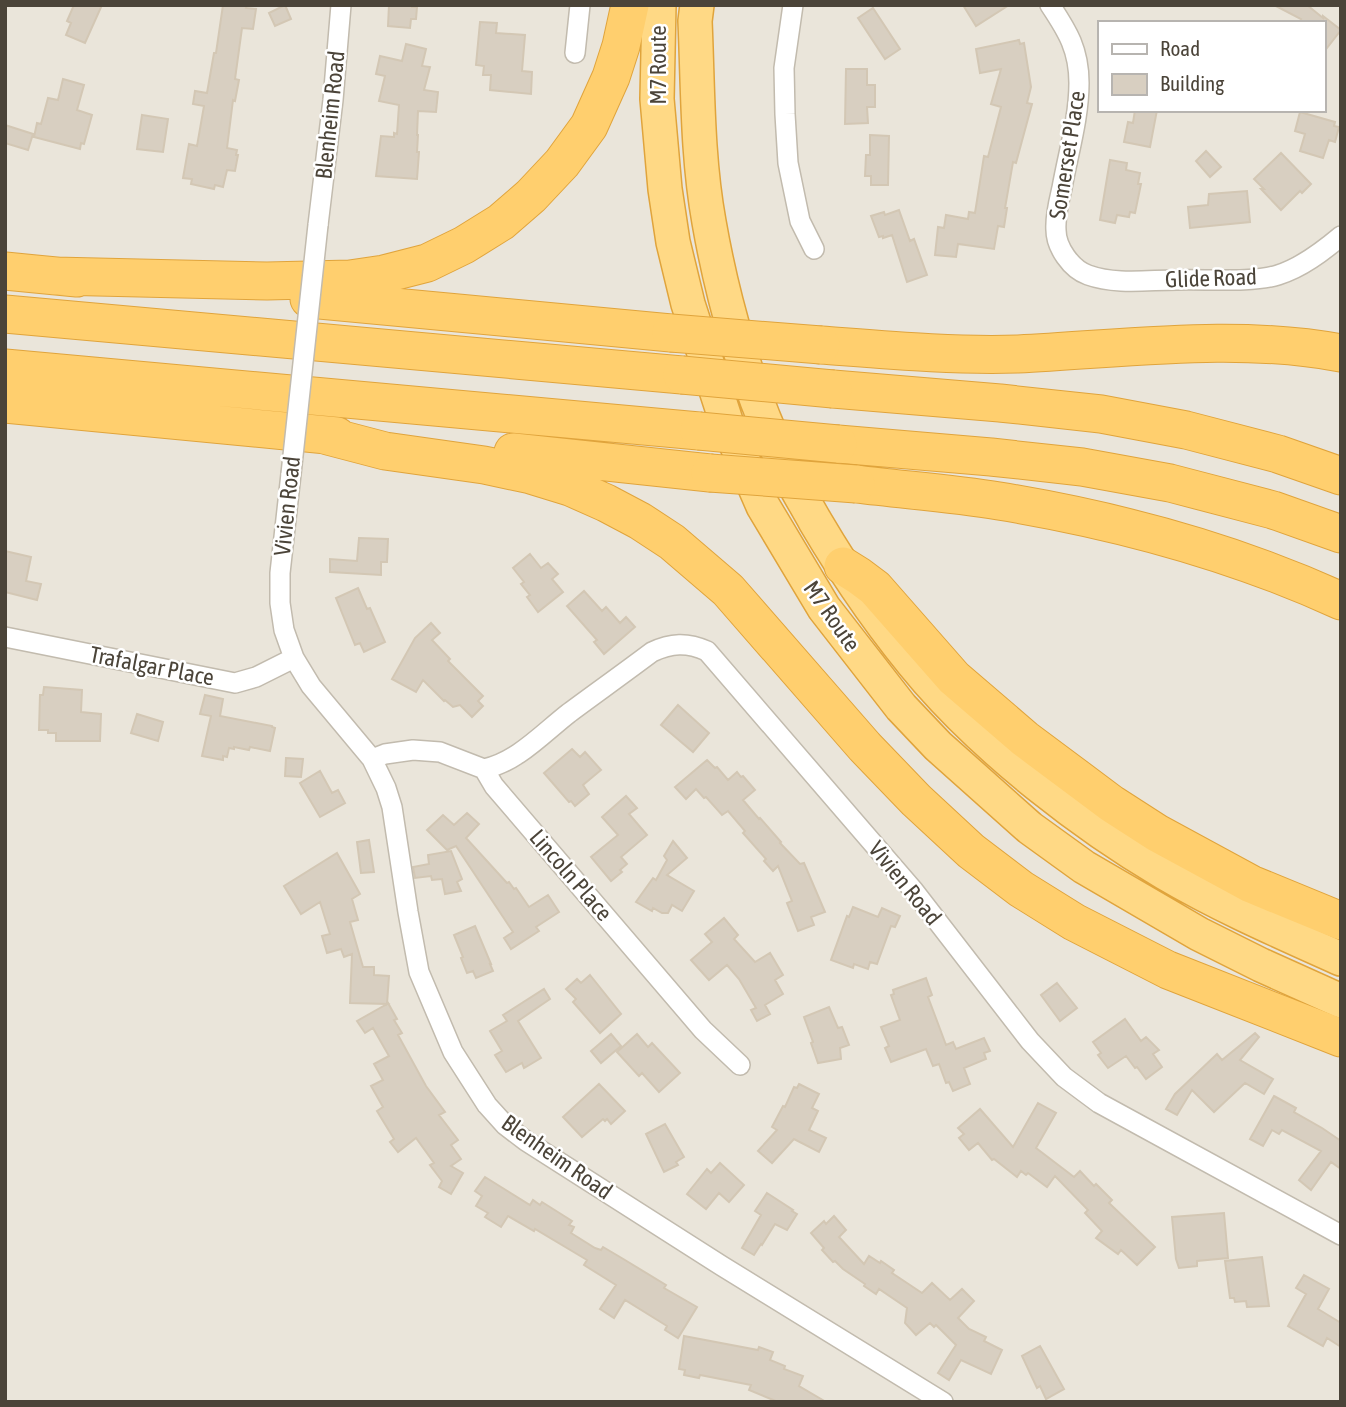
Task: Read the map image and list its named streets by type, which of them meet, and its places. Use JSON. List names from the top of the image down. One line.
{"streets":{"highway":["M7 Route"],"street":["Blenheim Road","Somerset Place","Glide Road","Vivien Road","Trafalgar Place","Lincoln Place"]},"crossings":[["Blenheim Road","Vivien Road"],["Somerset Place","Glide Road"],["Vivien Road","Trafalgar Place"],["Vivien Road","Lincoln Place"]],"legend":["Road","Building"]}
